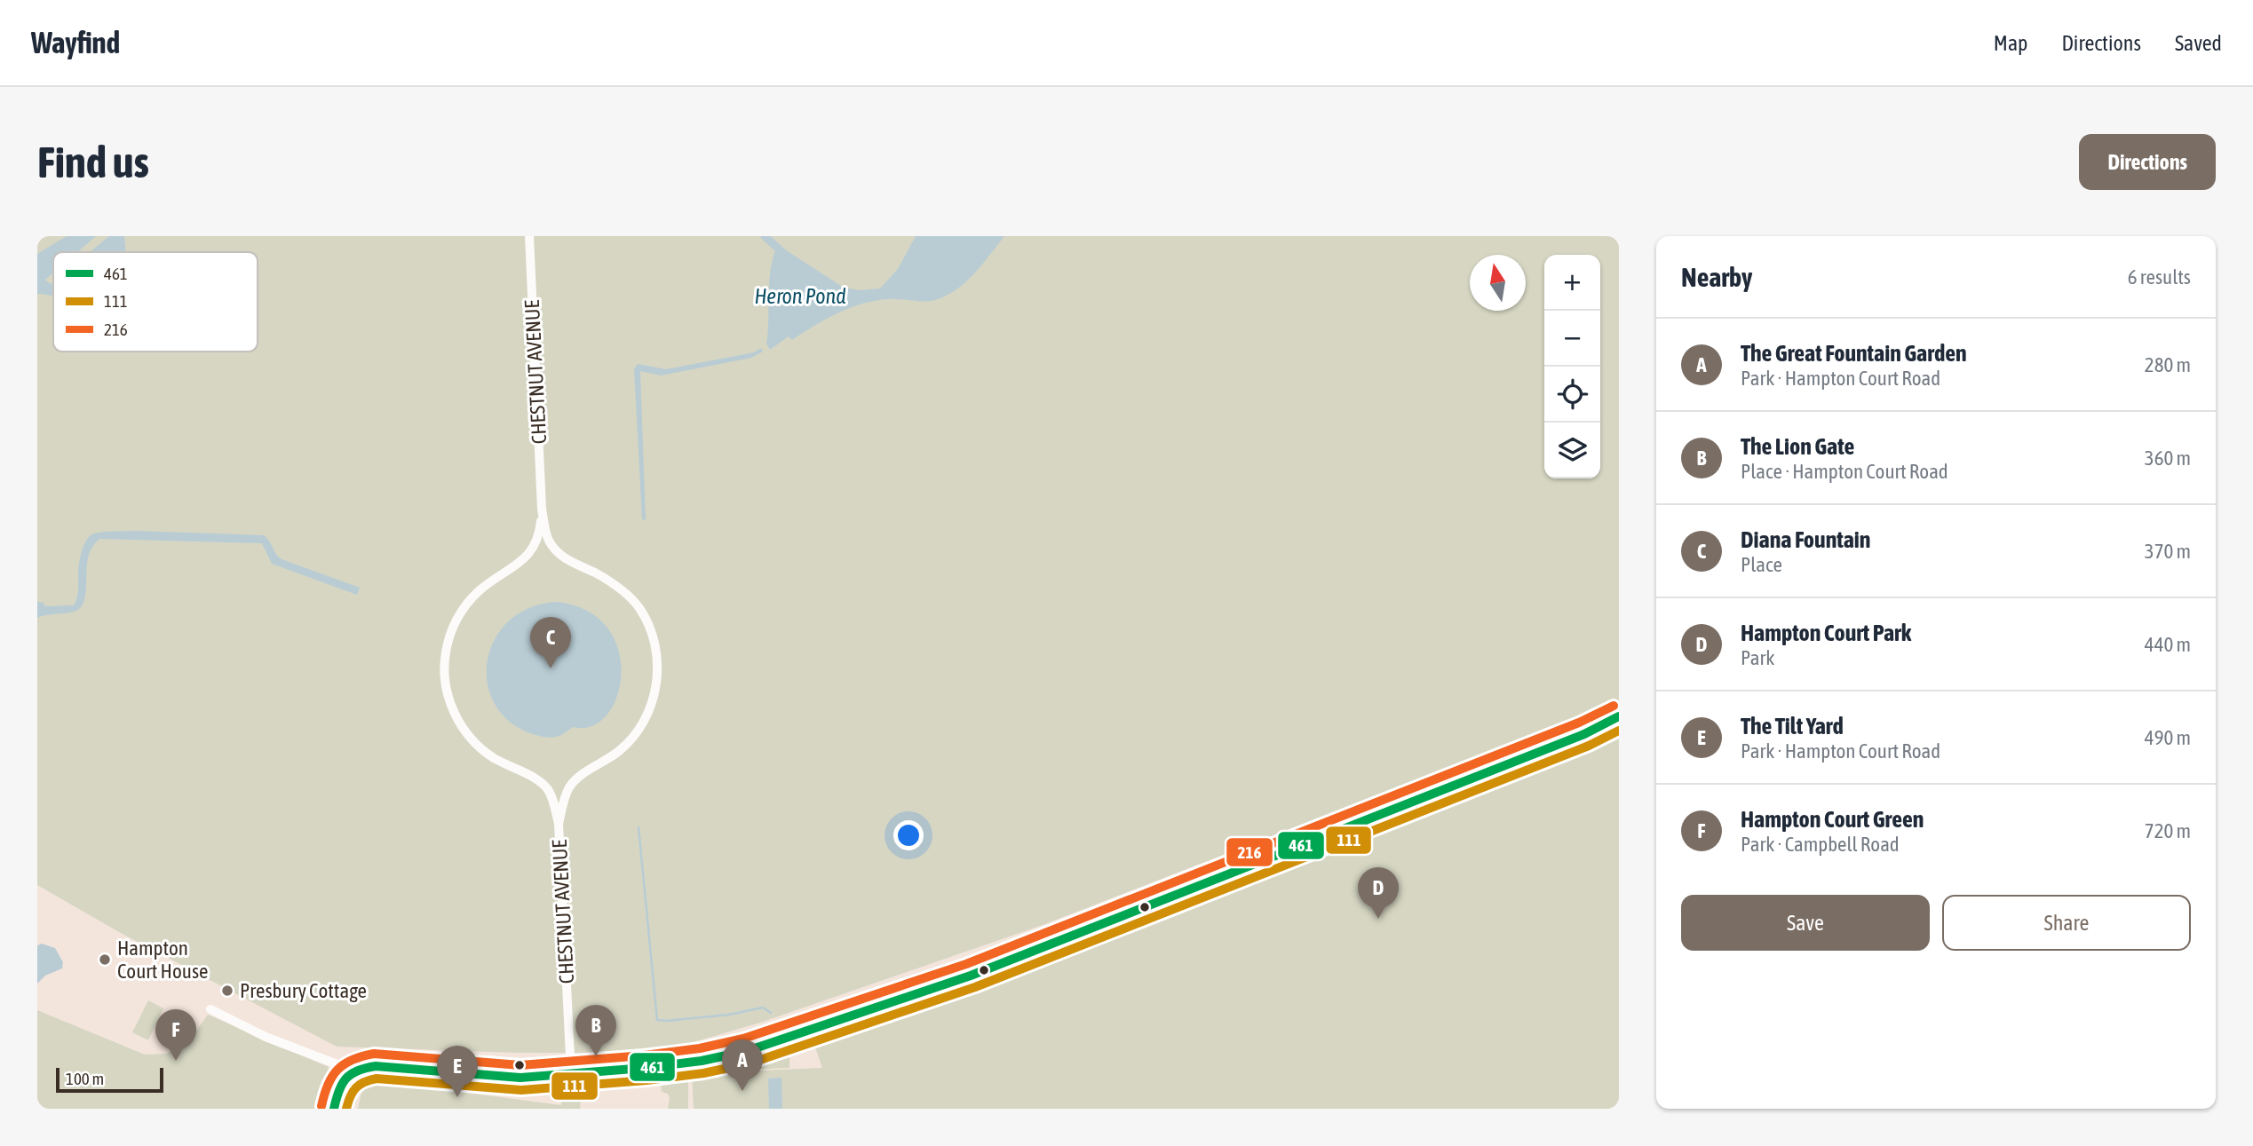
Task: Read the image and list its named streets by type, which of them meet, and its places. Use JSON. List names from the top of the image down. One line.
{"streets":{"street":["CHESTNUT AVENUE"]},"water":["Heron Pond"],"places":["Hampton Court House","Presbury Cottage"],"lines":["transit line 216","transit line 461","transit line 111"],"legend":["461","111","216"],"scale_bar":"100 m","north":"top","page":{"header":"Wayfind","nav":["Map","Directions","Saved"],"buttons":["Directions",["Save","Share"]],"title":"Find us","heading":["Nearby","6 results"],"map_buttons":["+","−"],"list":[{"mark":"A","name":"The Great Fountain Garden","note":"Park · Hampton Court Road","value":"280 m"},{"mark":"B","name":"The Lion Gate","note":"Place · Hampton Court Road","value":"360 m"},{"mark":"C","name":"Diana Fountain","note":"Place","value":"370 m"},{"mark":"D","name":"Hampton Court Park","note":"Park","value":"440 m"},{"mark":"E","name":"The Tilt Yard","note":"Park · Hampton Court Road","value":"490 m"},{"mark":"F","name":"Hampton Court Green","note":"Park · Campbell Road","value":"720 m"}],"pins":["C","D","B","F","A","E"],"scale":"100 m"}}
